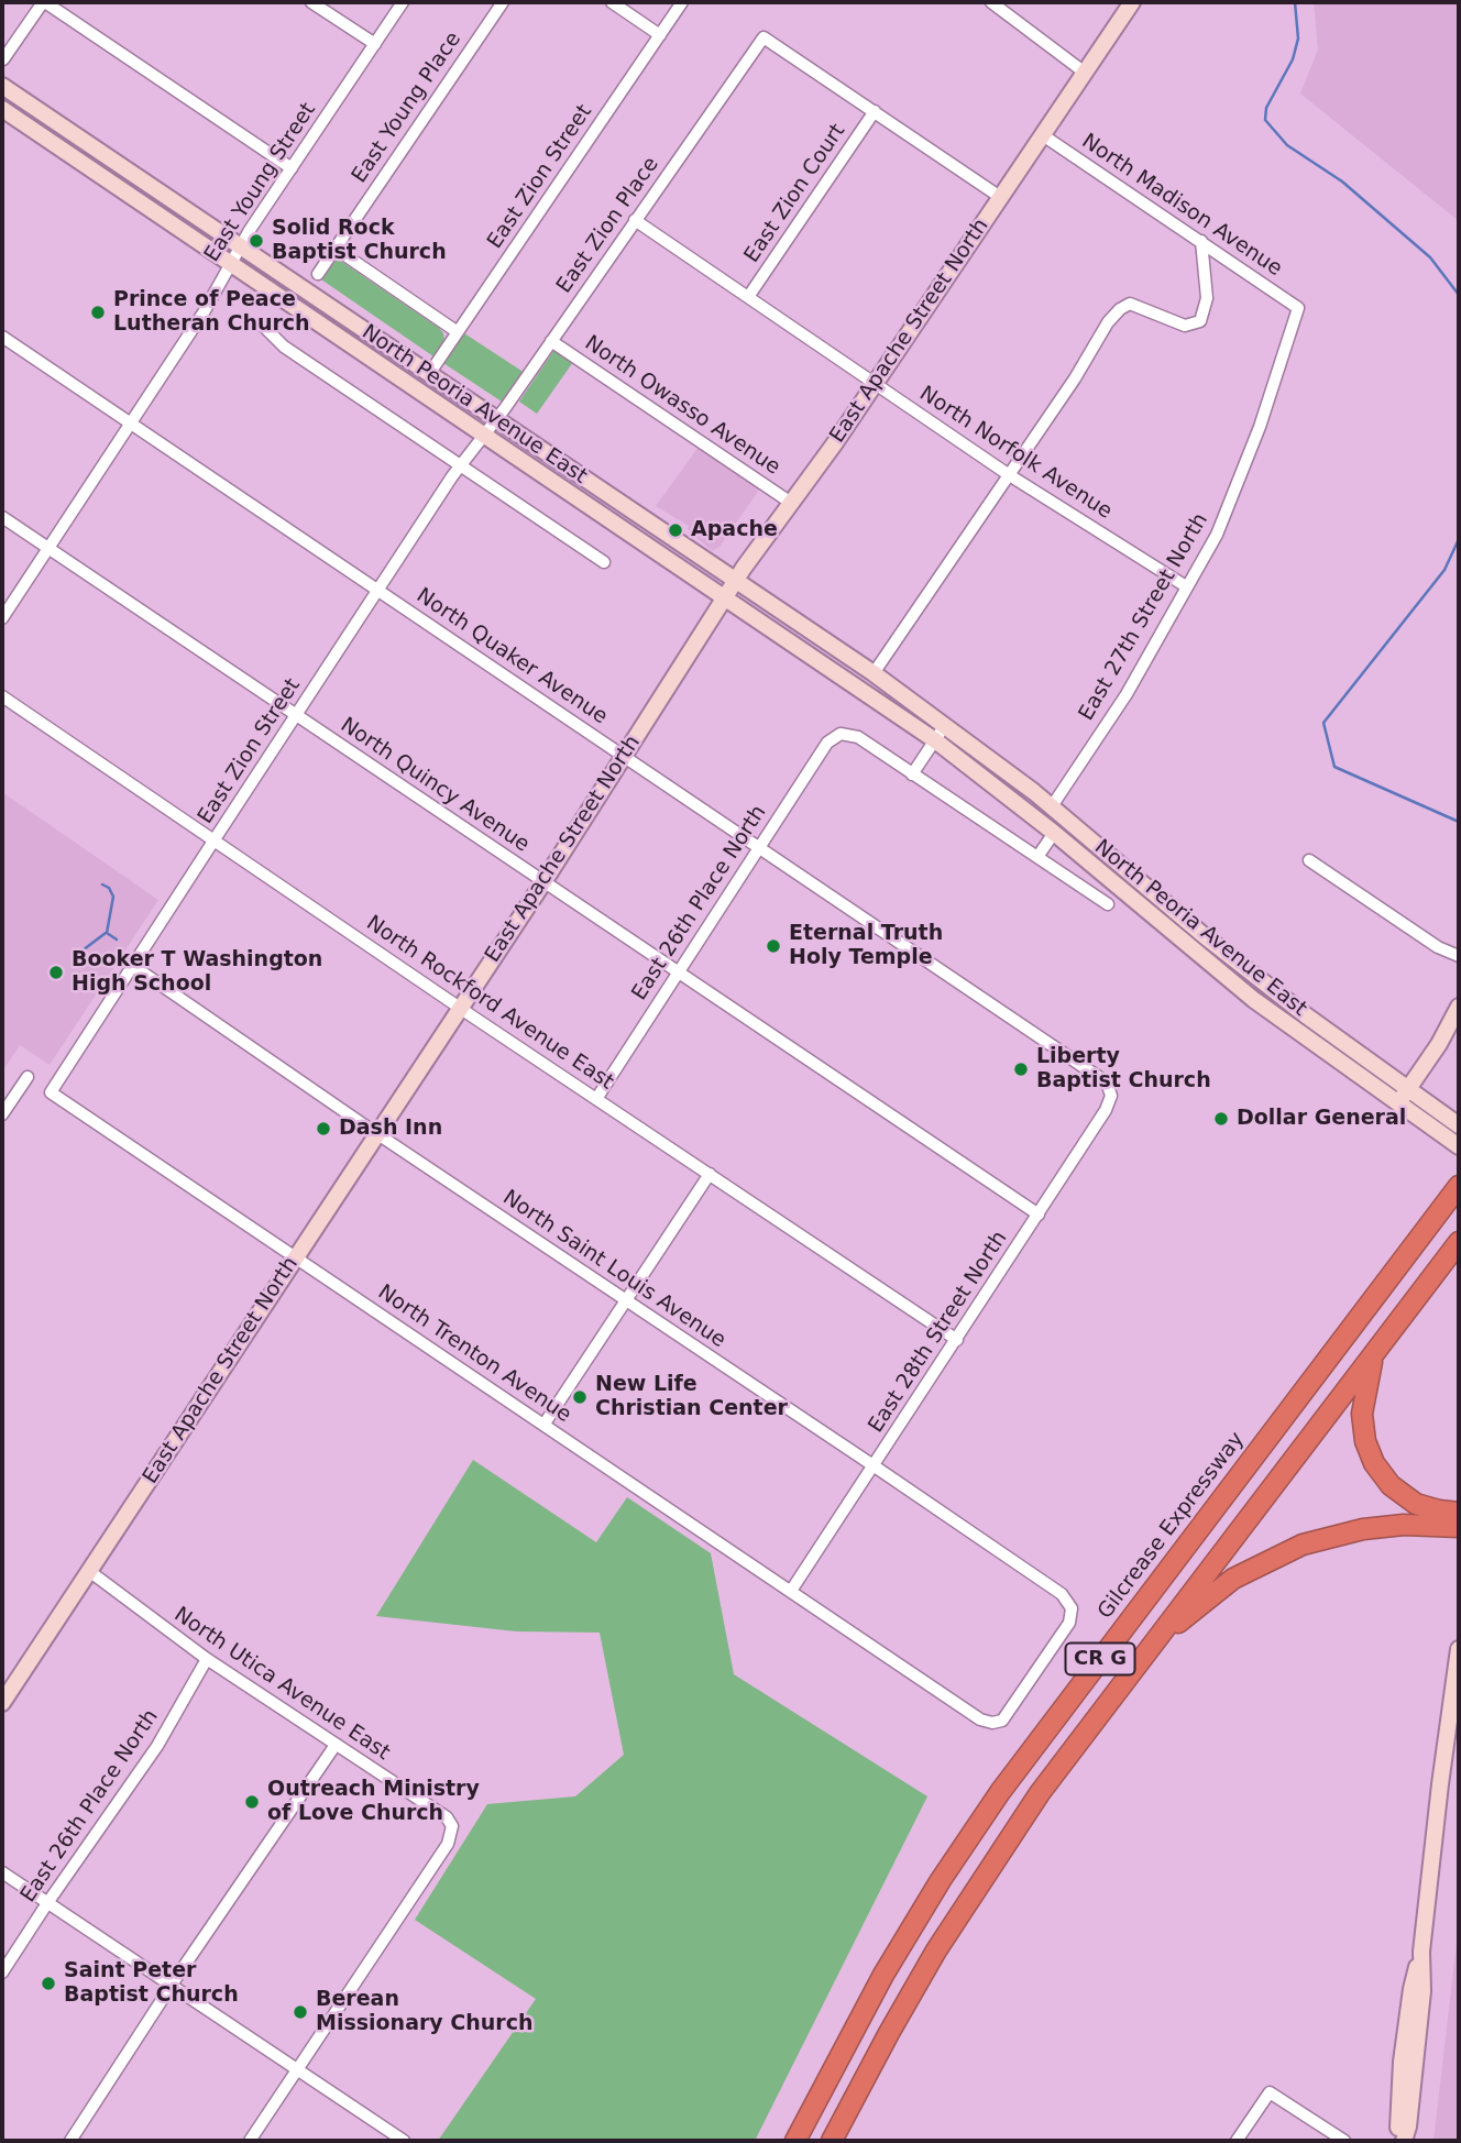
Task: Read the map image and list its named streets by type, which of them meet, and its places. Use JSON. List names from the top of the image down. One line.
{"streets":{"highway":["Gilcrease Expressway","CR G"],"main road":["East Apache Street North","North Peoria Avenue East"],"street":["East Young Place","East Zion Street","East Young Street","East Zion Court","North Madison Avenue","East Zion Place","North Owasso Avenue","North Norfolk Avenue","East 27th Street North","North Quaker Avenue","North Quincy Avenue","East 26th Place North","North Rockford Avenue East","North Saint Louis Avenue","East 28th Street North","North Trenton Avenue","North Utica Avenue East"]},"crossings":[["East Zion Street","East Zion Place"],["East Zion Street","North Peoria Avenue East"],["East Zion Street","North Quaker Avenue"],["East Zion Street","North Quincy Avenue"],["East Zion Street","North Rockford Avenue East"],["East Zion Street","North Saint Louis Avenue"],["East Zion Street","North Trenton Avenue"],["East Young Street","North Peoria Avenue East"],["East Young Street","North Quaker Avenue"],["East Young Street","North Quincy Avenue"],["East Zion Court","East Zion Place"],["East Zion Court","North Norfolk Avenue"],["North Madison Avenue","East Apache Street North"],["North Madison Avenue","East 27th Street North"],["East Zion Place","North Peoria Avenue East"],["East Zion Place","North Owasso Avenue"],["East Zion Place","North Norfolk Avenue"],["East Apache Street North","North Peoria Avenue East"],["East Apache Street North","North Owasso Avenue"],["East Apache Street North","North Norfolk Avenue"],["East Apache Street North","North Quaker Avenue"],["East Apache Street North","North Quincy Avenue"],["East Apache Street North","North Rockford Avenue East"],["East Apache Street North","North Saint Louis Avenue"],["East Apache Street North","North Trenton Avenue"],["East Apache Street North","North Utica Avenue East"],["North Peoria Avenue East","East 27th Street North"],["North Peoria Avenue East","East 26th Place North"],["North Norfolk Avenue","East 27th Street North"],["North Quaker Avenue","East 26th Place North"],["North Quaker Avenue","East 28th Street North"],["North Quincy Avenue","East 26th Place North"],["North Quincy Avenue","East 28th Street North"],["East 26th Place North","North Rockford Avenue East"],["East 26th Place North","North Utica Avenue East"],["North Rockford Avenue East","East 28th Street North"],["North Saint Louis Avenue","East 28th Street North"],["North Saint Louis Avenue","North Trenton Avenue"],["East 28th Street North","North Trenton Avenue"]],"places":["Solid Rock Baptist Church","Prince of Peace Lutheran Church","Apache","Eternal Truth Holy Temple","Booker T Washington High School","Liberty Baptist Church","Dollar General","Dash Inn","New Life Christian Center","Outreach Ministry of Love Church","Saint Peter Baptist Church","Berean Missionary Church"]}
